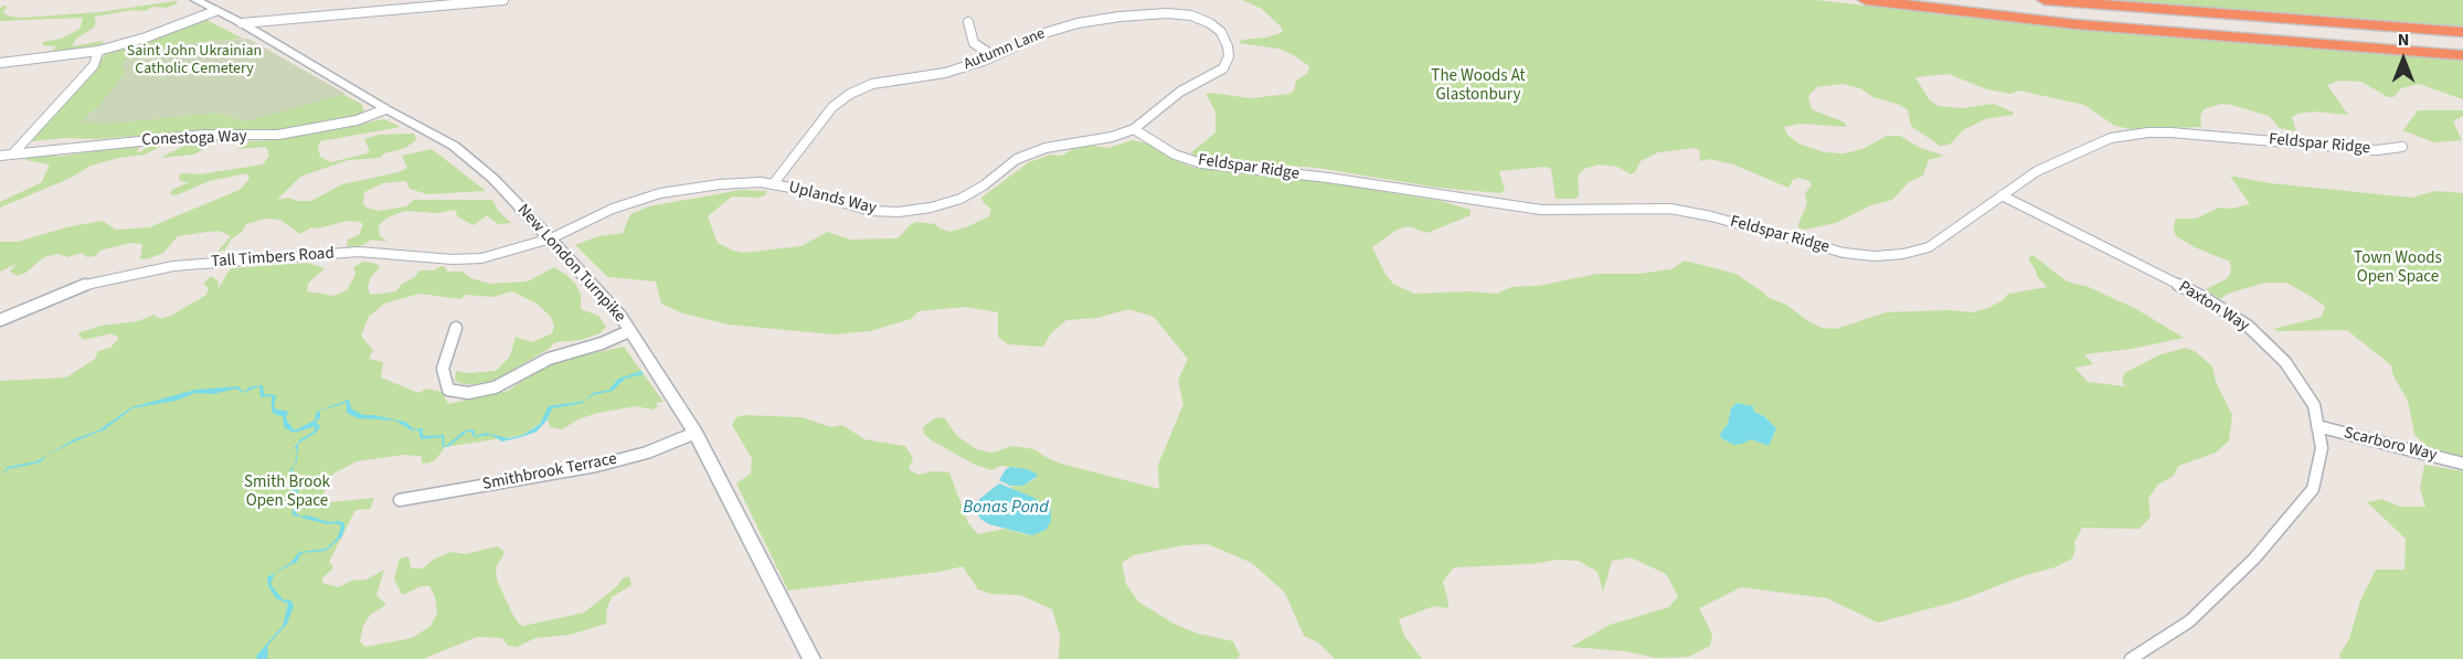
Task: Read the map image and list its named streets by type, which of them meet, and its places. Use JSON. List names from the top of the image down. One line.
{"streets":{"street":["Autumn Lane","Conestoga Way","Feldspar Ridge","Uplands Way","Tall Timbers Road","New London Turnpike","Paxton Way","Scarboro Way","Smithbrook Terrace"]},"crossings":[["Autumn Lane","Uplands Way"],["Conestoga Way","New London Turnpike"],["Feldspar Ridge","Uplands Way"],["Feldspar Ridge","Paxton Way"],["Uplands Way","Tall Timbers Road"],["Uplands Way","New London Turnpike"],["Tall Timbers Road","New London Turnpike"],["New London Turnpike","Smithbrook Terrace"],["Paxton Way","Scarboro Way"]],"water":["Bonas Pond"],"parks":["Saint John Ukrainian Catholic Cemetery","The Woods At Glastonbury","Town Woods Open Space","Smith Brook Open Space"],"north":"top"}
